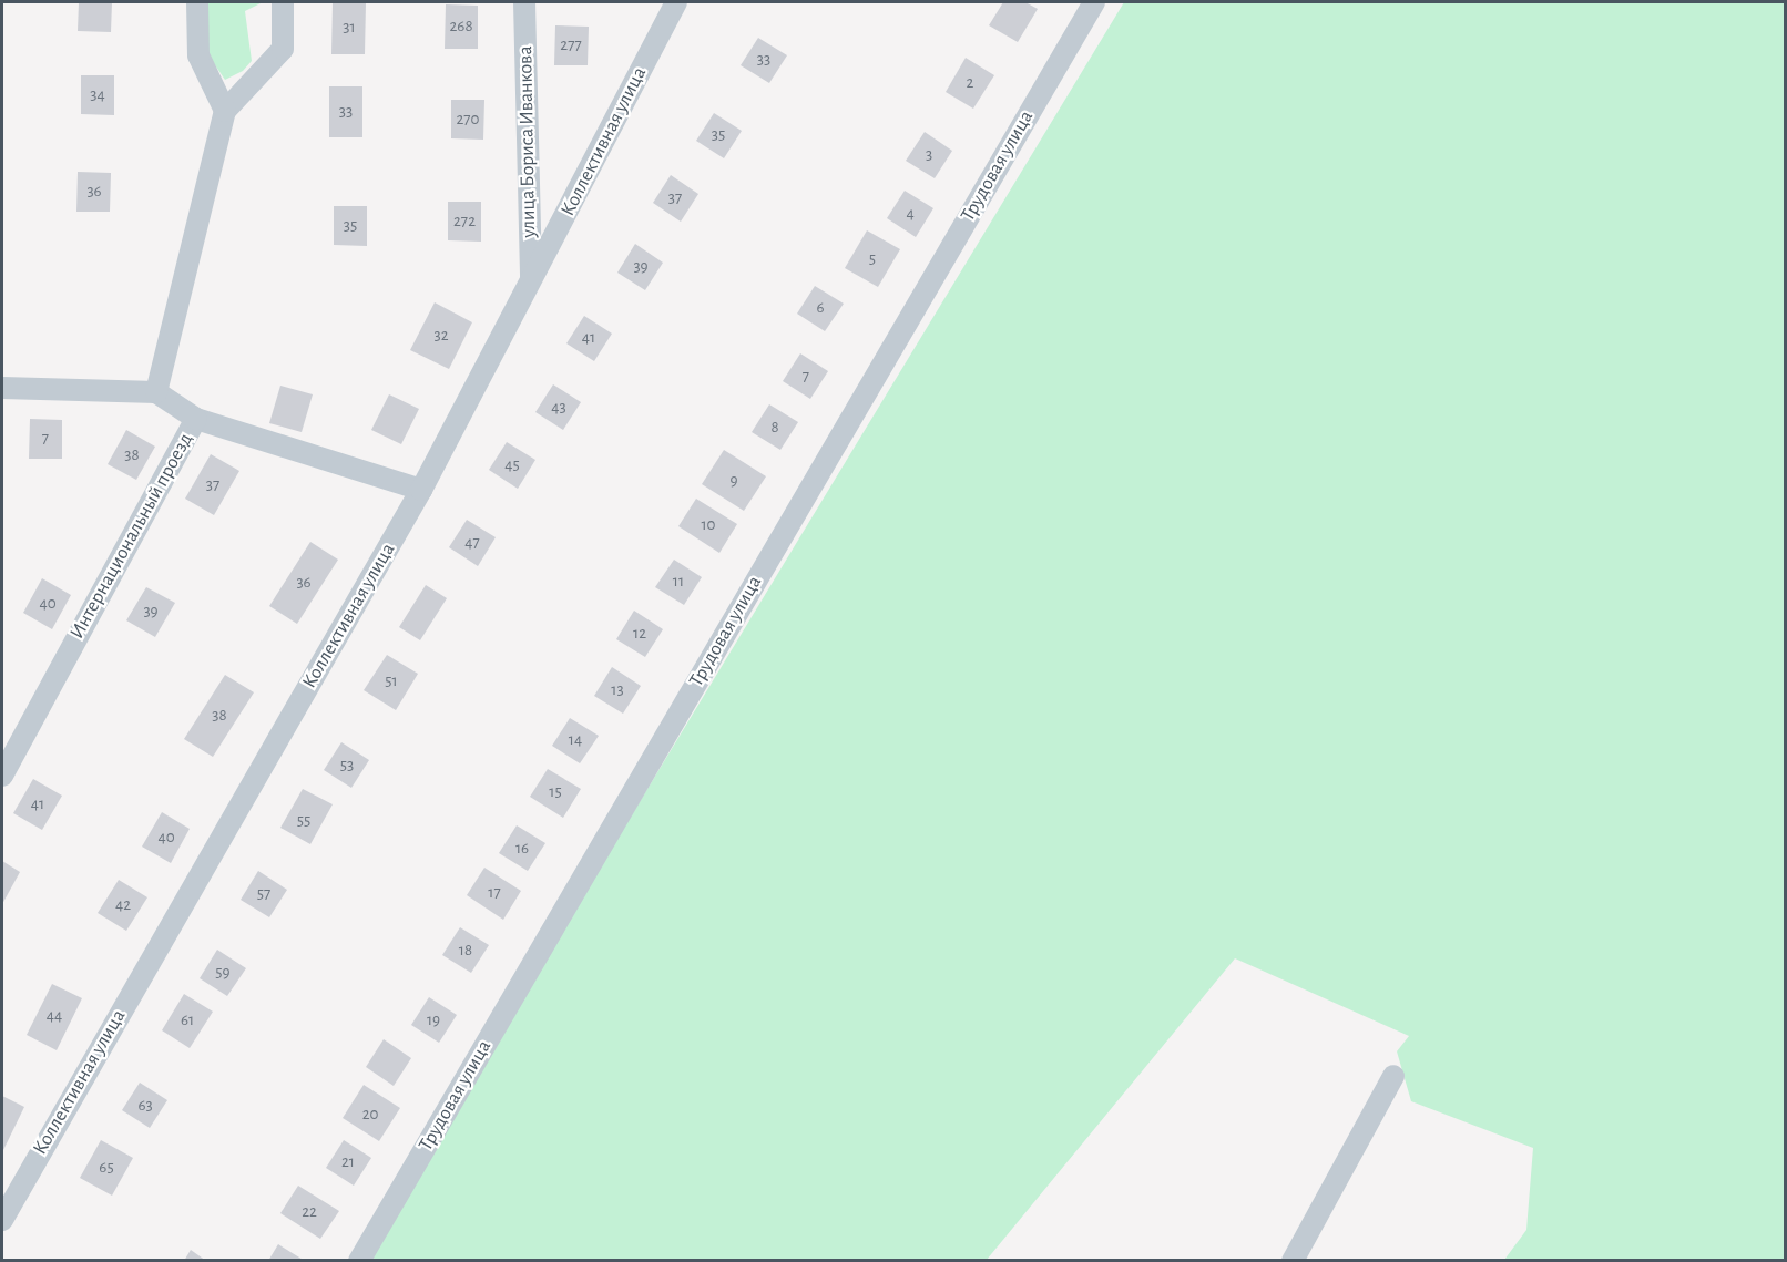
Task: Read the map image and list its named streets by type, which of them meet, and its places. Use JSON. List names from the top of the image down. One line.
{"streets":{"street":["улица Бориса Иванкова","Коллективная улица","Трудовая улица","Интернациональный проезд"]},"crossings":[["улица Бориса Иванкова","Коллективная улица"]],"house_numbers":["268","31","277","33","2","34","33","270","35","3","36","37","4","272","35","5","39","6","32","41","7","43","8","7","38","45","9","37","10","47","11","36","40","39","12","51","13","38","14","53","15","41","55","40","16","17","57","42","18","59","44","61","19","63","20","21","65","22"]}
